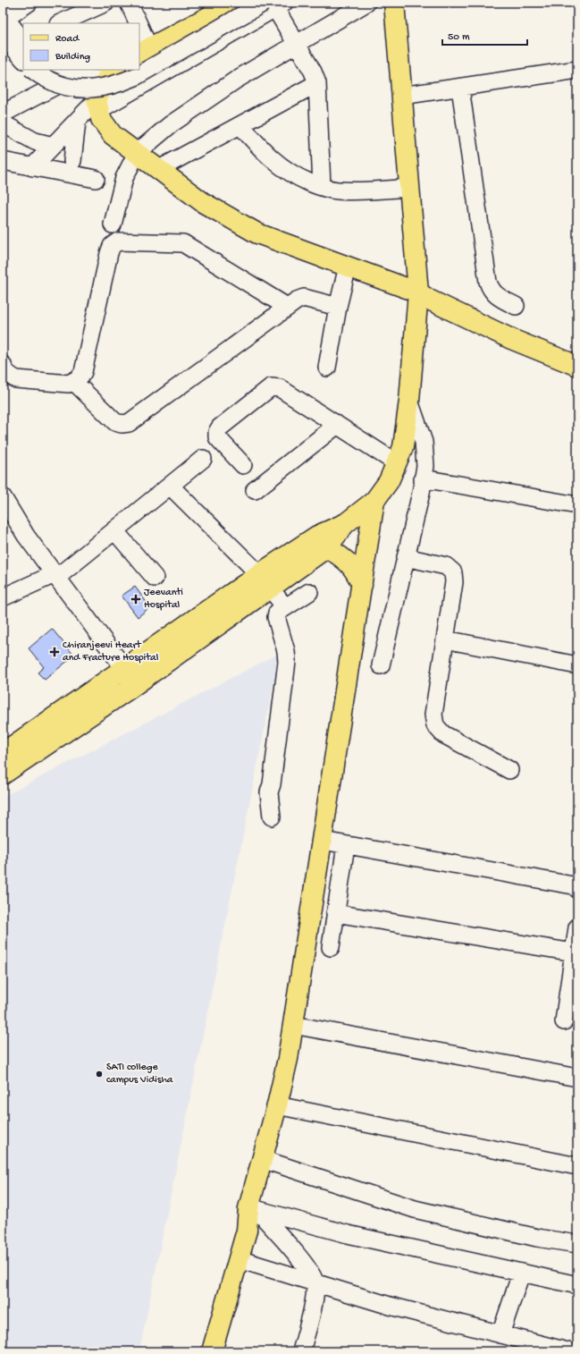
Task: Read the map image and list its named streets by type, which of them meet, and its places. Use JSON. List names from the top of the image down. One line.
{"places":{"health":["Jeevanti Hospital","Chiranjeevi Heart and Fracture Hospital"],"other":["SATI college campus Vidisha"]},"legend":["Road","Building"],"scale_bar":"50 m"}
